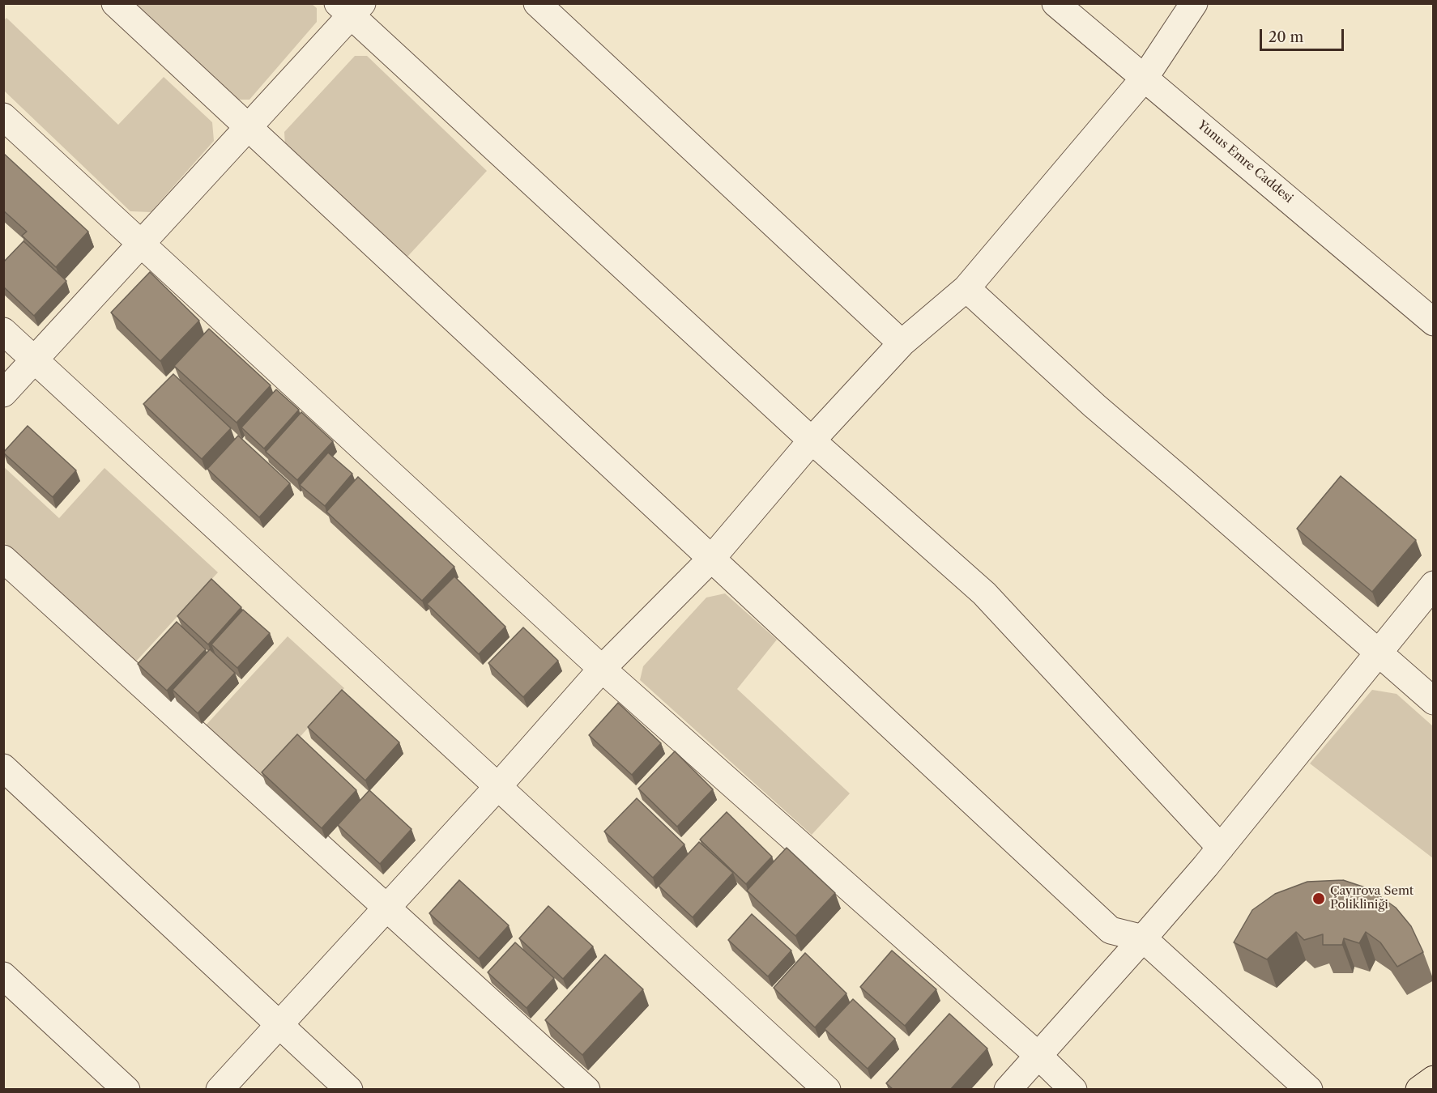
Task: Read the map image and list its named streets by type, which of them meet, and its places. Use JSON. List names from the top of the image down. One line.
{"streets":{"street":["Yunus Emre Caddesi"]},"places":["Çayırova Semt Polikliniği"],"scale_bar":"20 m"}
